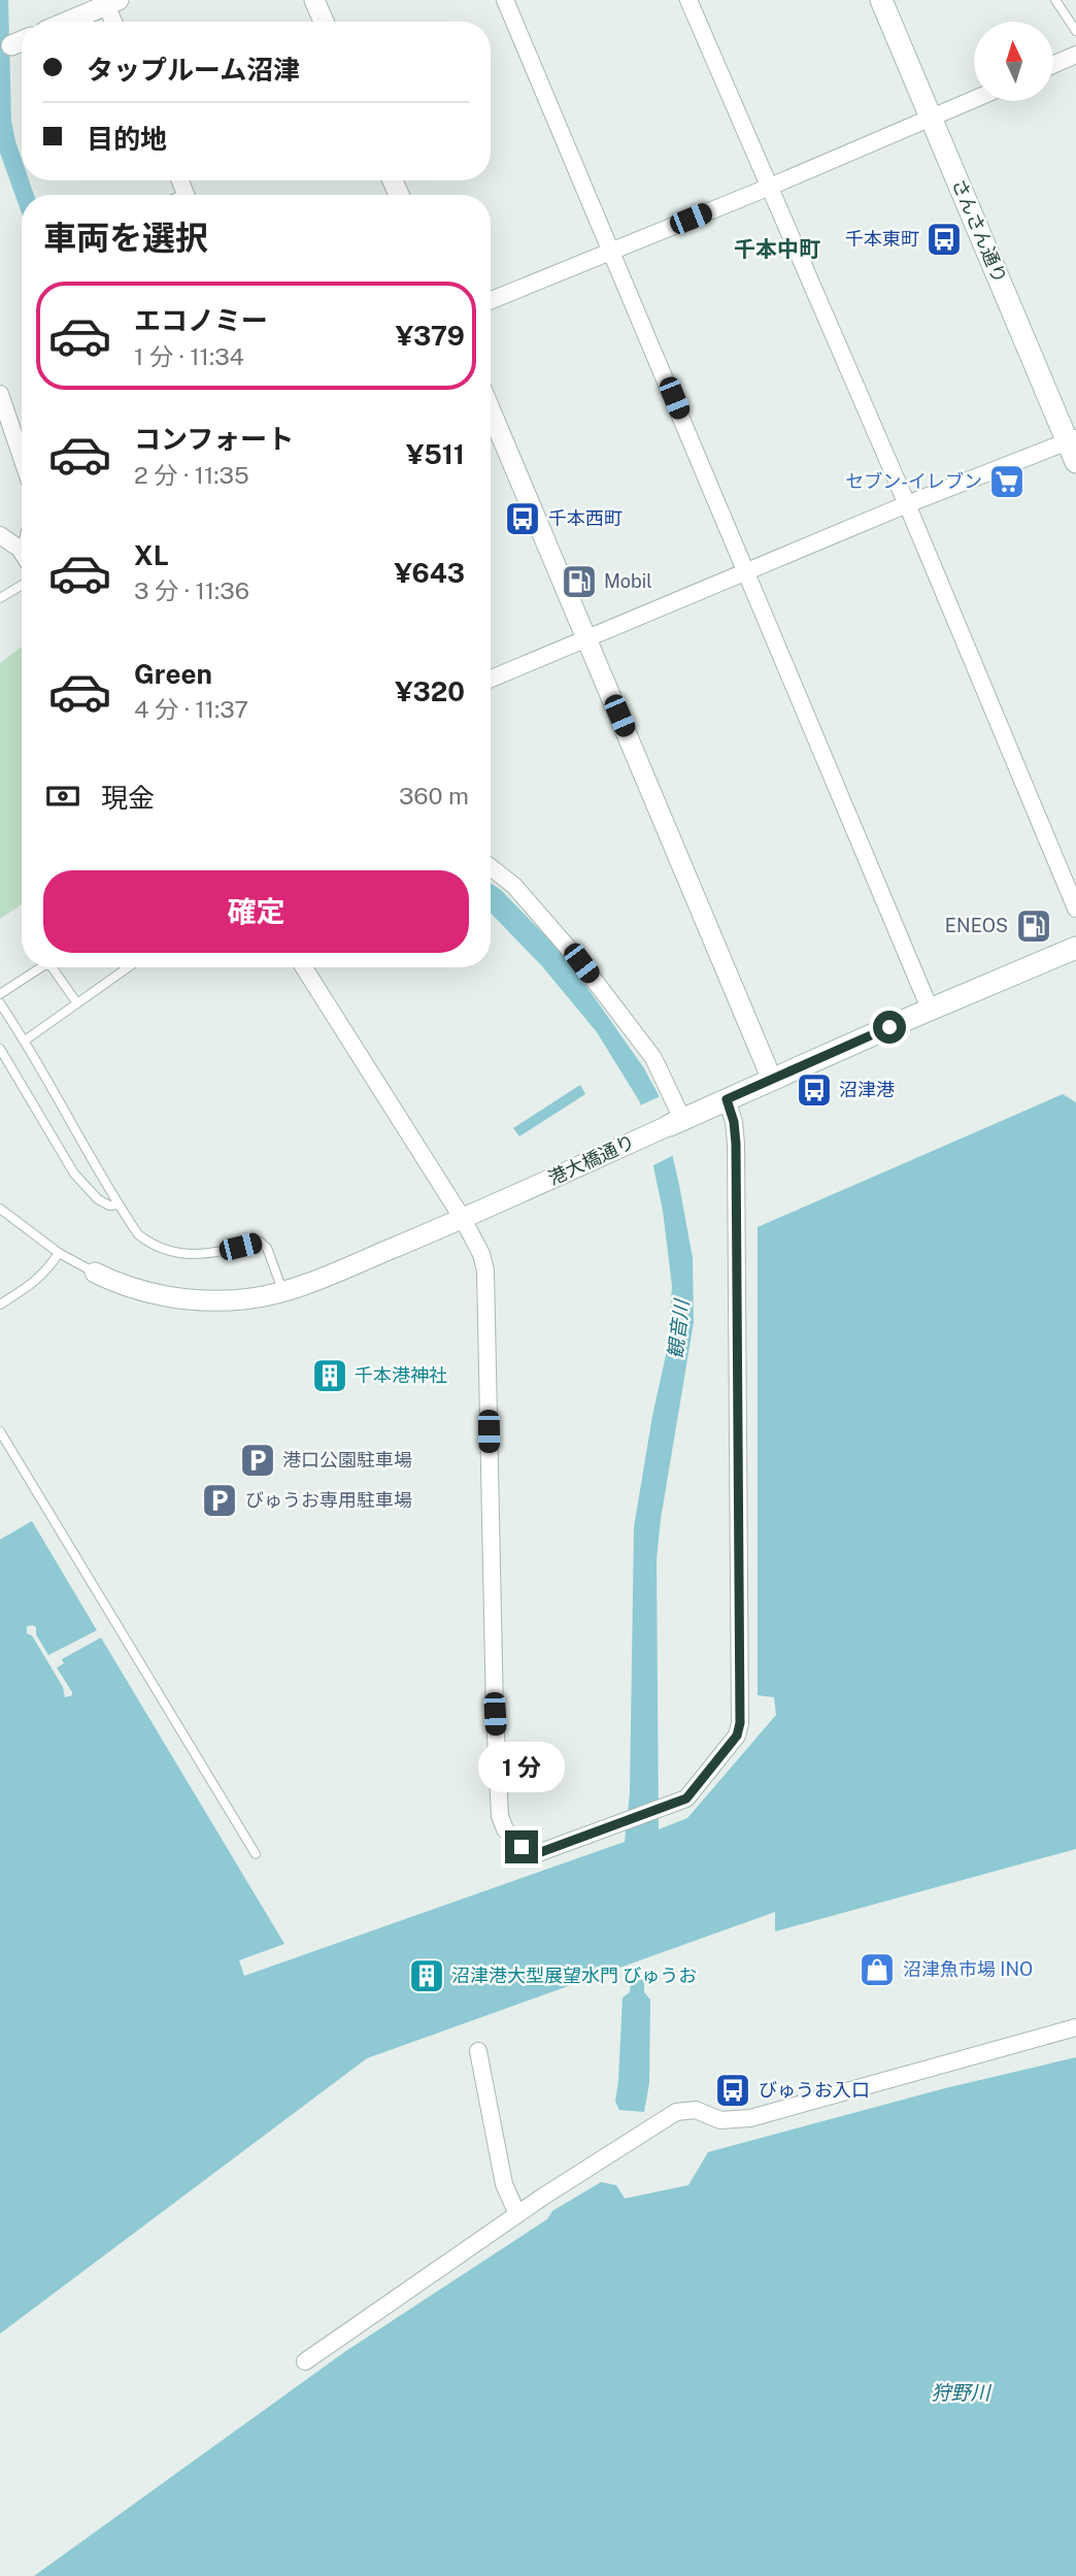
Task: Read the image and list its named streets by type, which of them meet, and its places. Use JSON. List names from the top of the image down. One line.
{"streets":{"main road":["さんさん通り","港大橋通り"]},"districts":["千本中町"],"water":["観音川","狩野川"],"places":{"bus stop":["千本東町","千本西町","沼津港","びゅうお入口"],"supermarket":["セブン-イレブン"],"fuel station":["Mobil","ENEOS"],"building":["千本港神社","沼津港大型展望水門 びゅうお"],"parking":["港口公園駐車場","びゅうお専用駐車場"],"shop":["沼津魚市場 INO"]},"north":"top","page":{"banner":["タップルーム沼津","目的地"],"heading":"車両を選択","list":[{"name":"エコノミー","note":"1 分 · 11:34","value":"¥379"},{"name":"コンフォート","note":"2 分 · 11:35","value":"¥511"},{"name":"XL","note":"3 分 · 11:36","value":"¥643"},{"name":"Green","note":"4 分 · 11:37","value":"¥320"}],"pay":["現金","360 m"],"buttons":"確定","bubble":"1 分"}}
